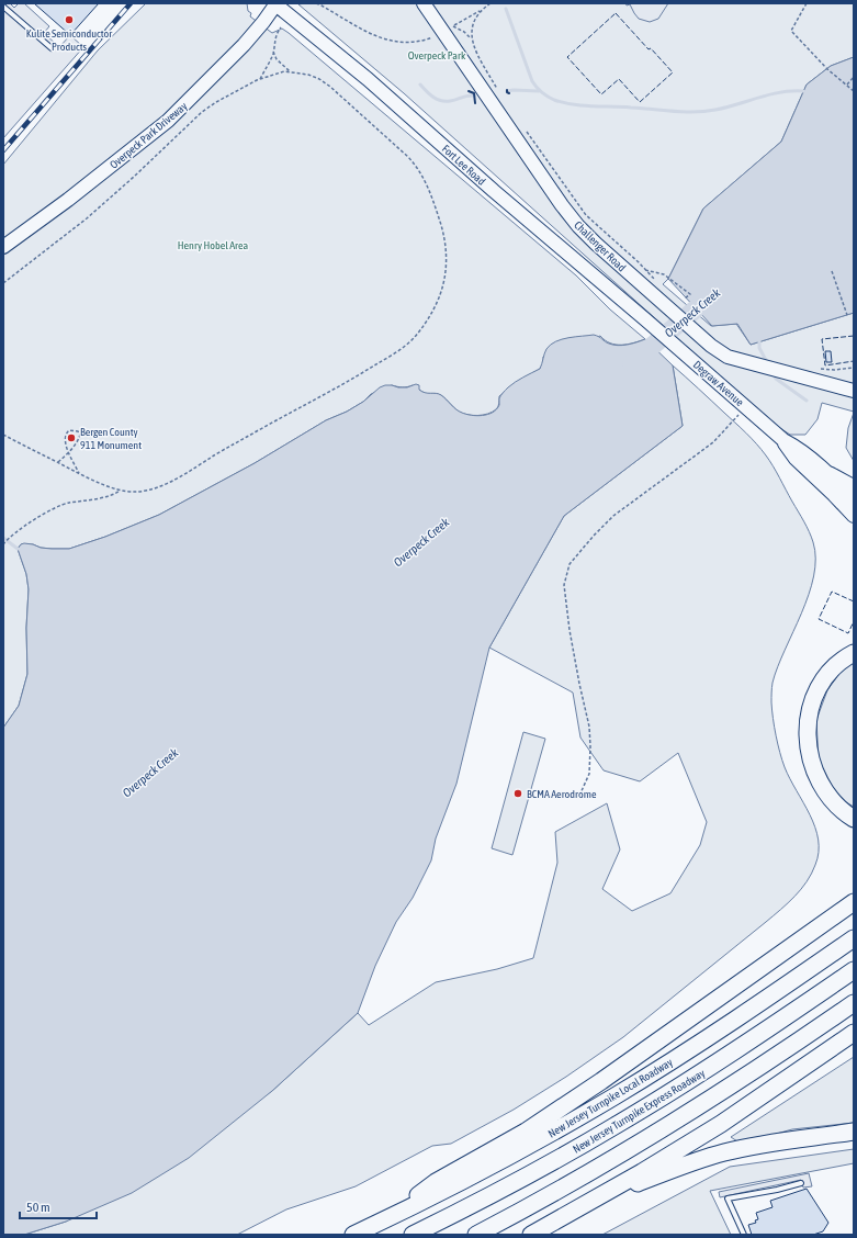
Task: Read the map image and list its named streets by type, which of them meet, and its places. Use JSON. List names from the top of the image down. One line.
{"streets":{"highway":["New Jersey Turnpike Local Roadway","New Jersey Turnpike Express Roadway"],"street":["Overpeck Park Driveway","Fort Lee Road","Challenger Road","Degraw Avenue"]},"crossings":[["Overpeck Park Driveway","Fort Lee Road"],["Fort Lee Road","Degraw Avenue"]],"water":["Overpeck Creek"],"parks":["Overpeck Park","Henry Hobel Area"],"places":["Kulite Semiconductor Products","Bergen County 911 Monument","BCMA Aerodrome"],"scale_bar":"50 m"}
